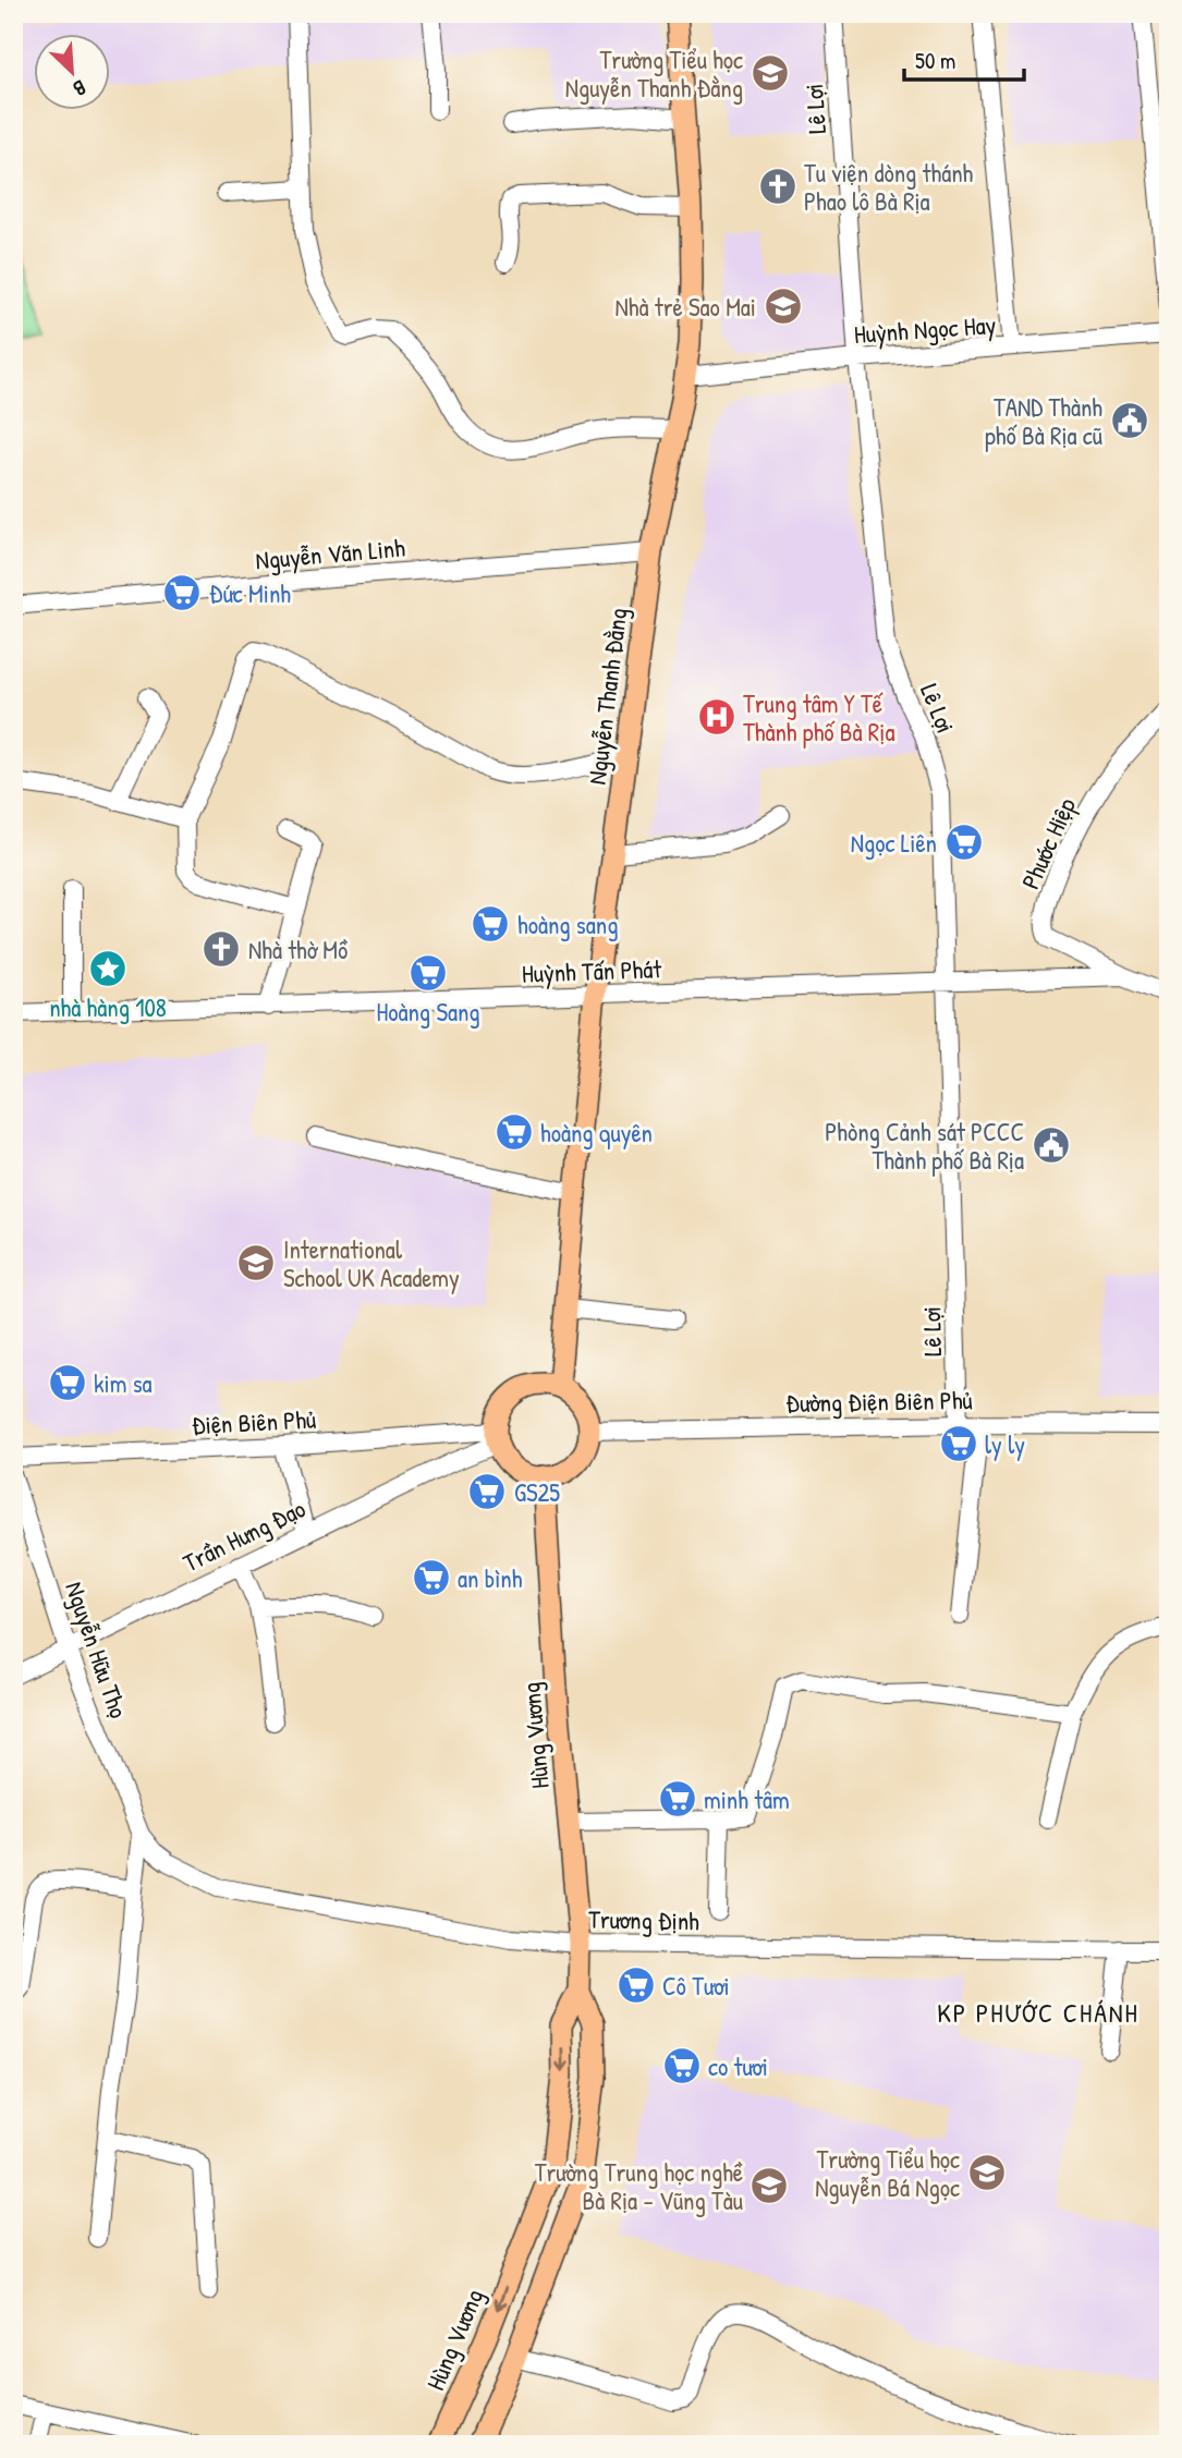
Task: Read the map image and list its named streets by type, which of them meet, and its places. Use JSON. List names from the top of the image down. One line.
{"streets":{"main road":["Nguyễn Thanh Đằng","Hùng Vương"],"street":["Lê Lợi","Huỳnh Ngọc Hay","Nguyễn Văn Linh","Phước Hiệp","Huỳnh Tấn Phát","Đường Điện Biên Phủ","Điện Biên Phủ","Trần Hưng Đạo","Nguyễn Hữu Thọ","Trương Định"]},"crossings":[["Lê Lợi","Huỳnh Ngọc Hay"],["Lê Lợi","Huỳnh Tấn Phát"],["Lê Lợi","Đường Điện Biên Phủ"],["Huỳnh Ngọc Hay","Nguyễn Thanh Đằng"],["Nguyễn Văn Linh","Nguyễn Thanh Đằng"],["Nguyễn Thanh Đằng","Huỳnh Tấn Phát"],["Nguyễn Thanh Đằng","Đường Điện Biên Phủ"],["Nguyễn Thanh Đằng","Điện Biên Phủ"],["Nguyễn Thanh Đằng","Trần Hưng Đạo"],["Nguyễn Thanh Đằng","Hùng Vương"],["Phước Hiệp","Huỳnh Tấn Phát"],["Đường Điện Biên Phủ","Điện Biên Phủ"],["Đường Điện Biên Phủ","Trần Hưng Đạo"],["Đường Điện Biên Phủ","Hùng Vương"],["Điện Biên Phủ","Trần Hưng Đạo"],["Điện Biên Phủ","Hùng Vương"],["Trần Hưng Đạo","Nguyễn Hữu Thọ"],["Trần Hưng Đạo","Hùng Vương"],["Nguyễn Hữu Thọ","Trương Định"],["Hùng Vương","Trương Định"]],"districts":["KP PHƯỚC CHÁNH"],"places":{"school or university":["Trường Tiểu học Nguyễn Thanh Đằng","Nhà trẻ Sao Mai","International School UK Academy","Trường Tiểu học Nguyễn Bá Ngọc","Trường Trung học nghề Bà Rịa - Vũng Tàu"],"church":["Tu viện dòng thánh Phao lô Bà Rịa","Nhà thờ Mồ"],"public building":["TAND Thành phố Bà Rịa cũ","Phòng Cảnh sát PCCC Thành phố Bà Rịa"],"supermarket":["Đức Minh","Ngọc Liên","hoàng sang","Hoàng Sang","hoàng quyên","kim sa","ly ly","GS25","an bình","minh tâm","Cô Tươi","co tươi"],"hospital":["Trung tâm Y Tế Thành phố Bà Rịa"],"place":["nhà hàng 108"]},"scale_bar":"50 m","north":"bottom right"}
